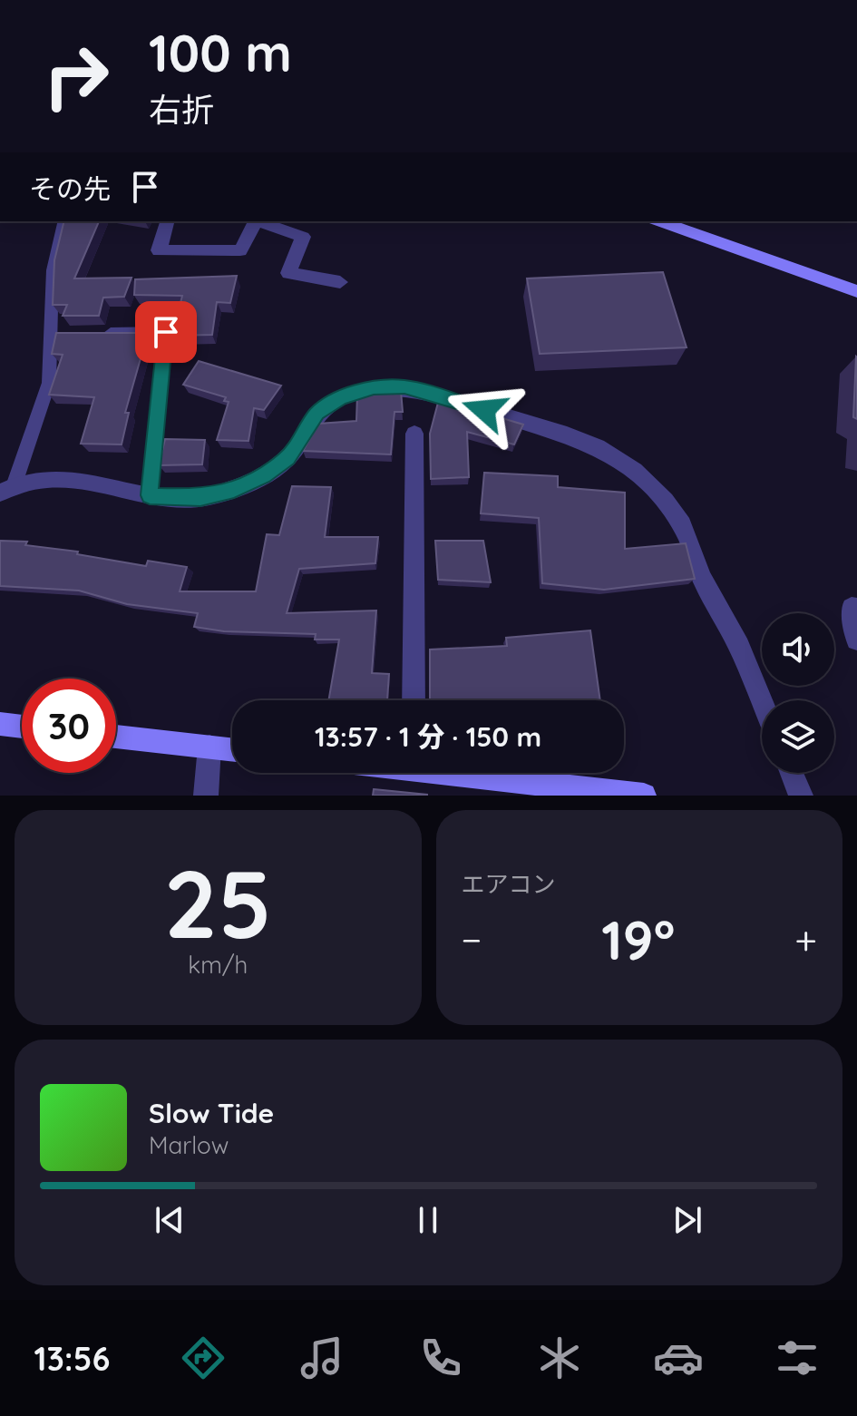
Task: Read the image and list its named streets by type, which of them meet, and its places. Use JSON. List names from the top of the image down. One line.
{"page":{"turn":["100 m","右折"],"then":"その先","limit":"30","trip":"13:57 · 1 分 · 150 m","tile":[["25","km/h"],"エアコン"],"heat":["−","19°","+"],"song":["Slow Tide","Marlow"],"tabs":"13:56"}}
